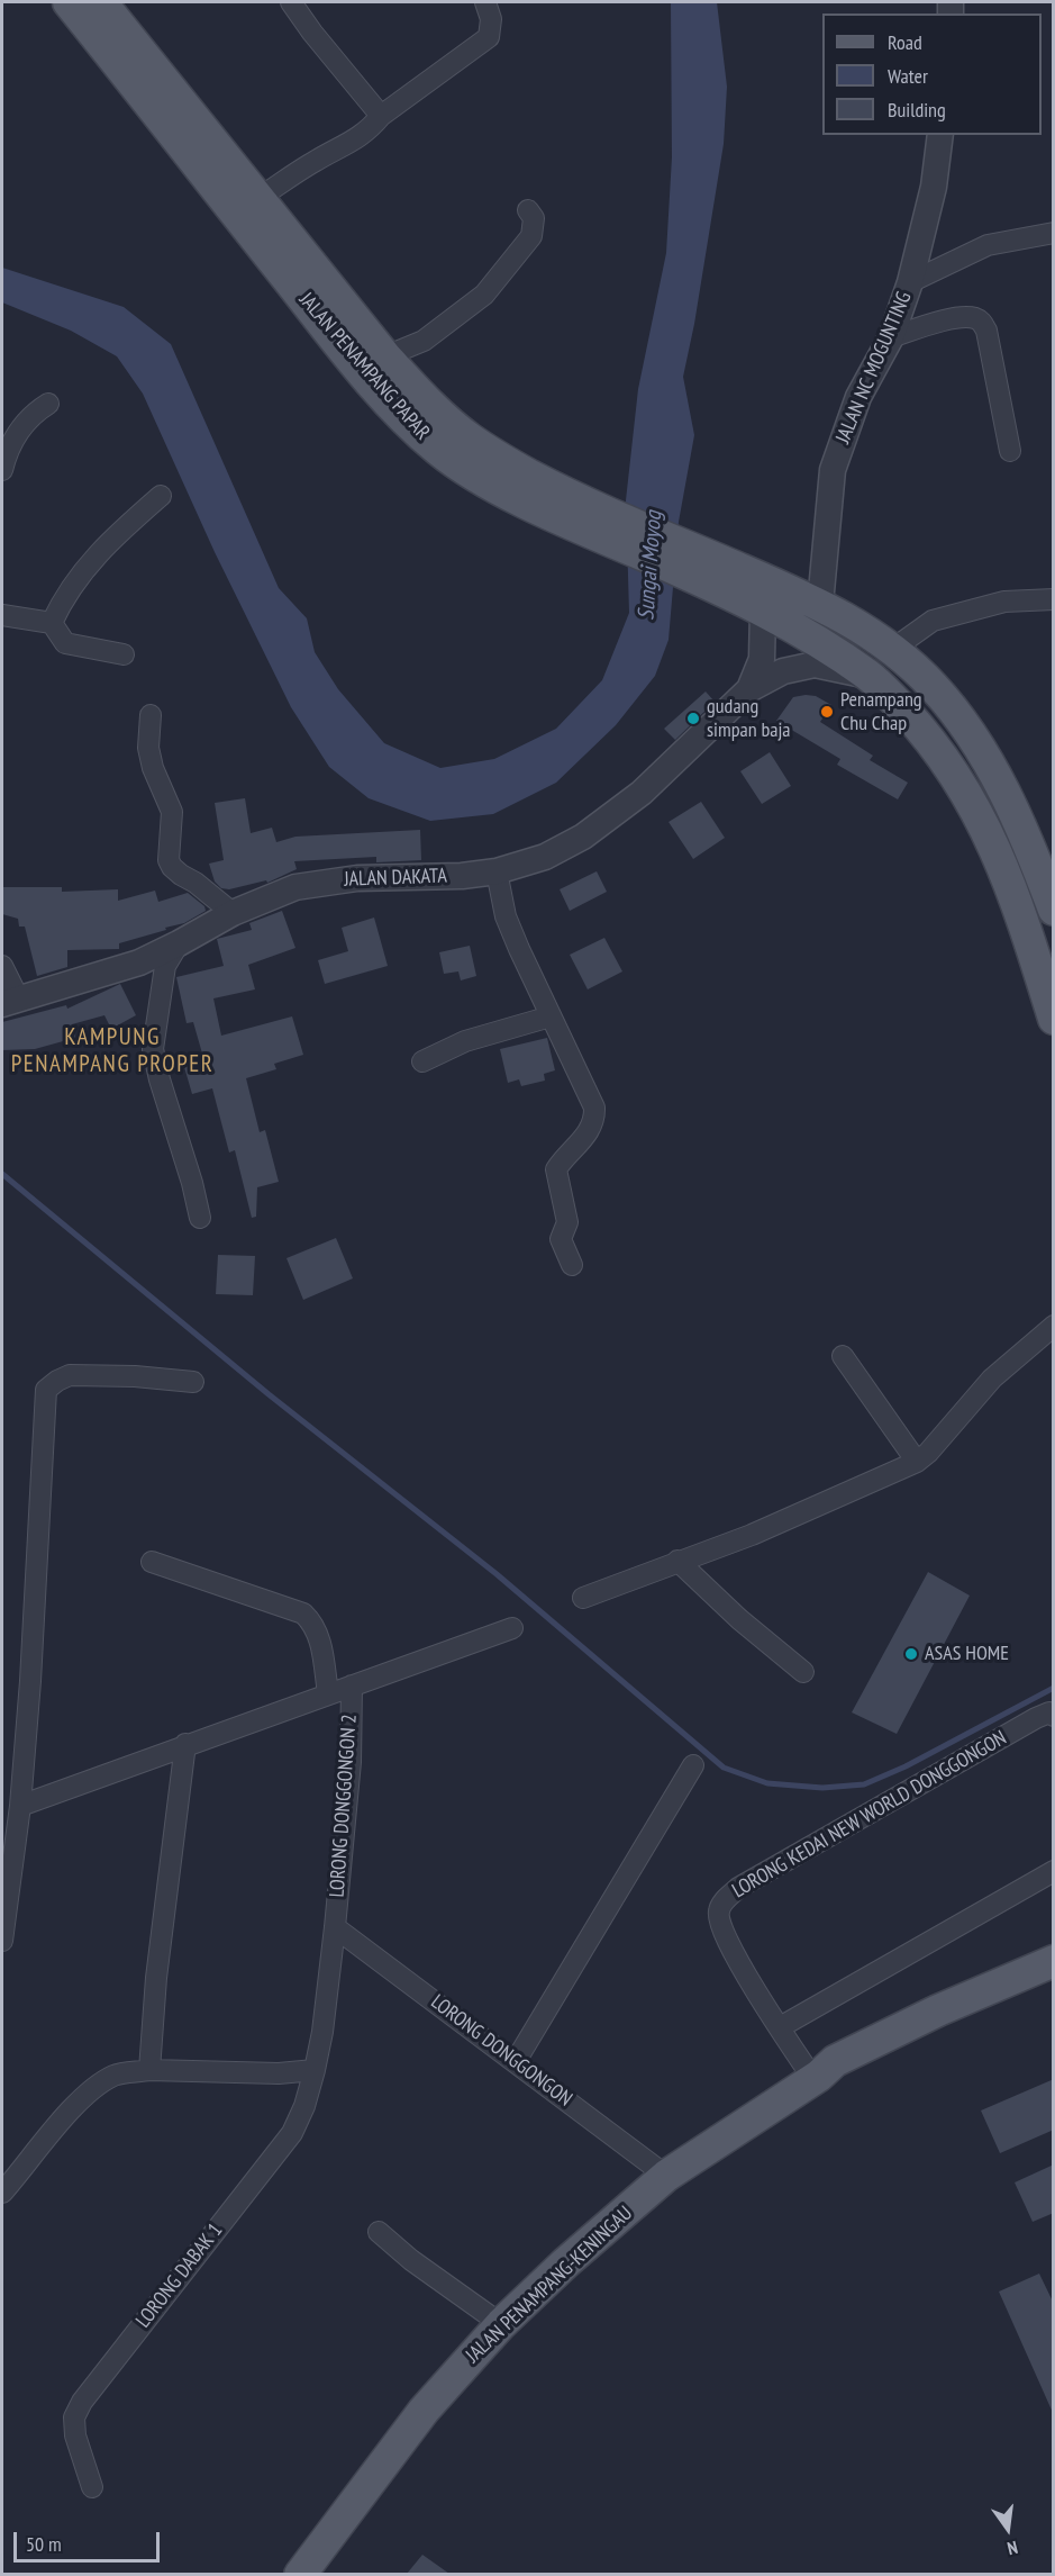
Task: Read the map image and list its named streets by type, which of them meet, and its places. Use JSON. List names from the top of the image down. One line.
{"streets":{"main road":["JALAN PENAMPANG PAPAR","JALAN PENAMPANG-KENINGAU"],"street":["JALAN NC MOGUNTING","JALAN DAKATA","LORONG DONGGONGON 2","LORONG KEDAI NEW WORLD DONGGONGON","LORONG DONGGONGON","LORONG DABAK 1"]},"crossings":[["JALAN PENAMPANG PAPAR","JALAN NC MOGUNTING"],["JALAN PENAMPANG PAPAR","JALAN DAKATA"],["LORONG DONGGONGON 2","LORONG DONGGONGON"],["LORONG DONGGONGON 2","LORONG DABAK 1"],["LORONG KEDAI NEW WORLD DONGGONGON","JALAN PENAMPANG-KENINGAU"],["LORONG DONGGONGON","JALAN PENAMPANG-KENINGAU"]],"districts":["KAMPUNG PENAMPANG PROPER"],"water":["Sungai Moyog"],"places":["Penampang Chu Chap","gudang simpan baja","ASAS HOME"],"legend":["Road","Water","Building"],"scale_bar":"50 m","north":"bottom"}
